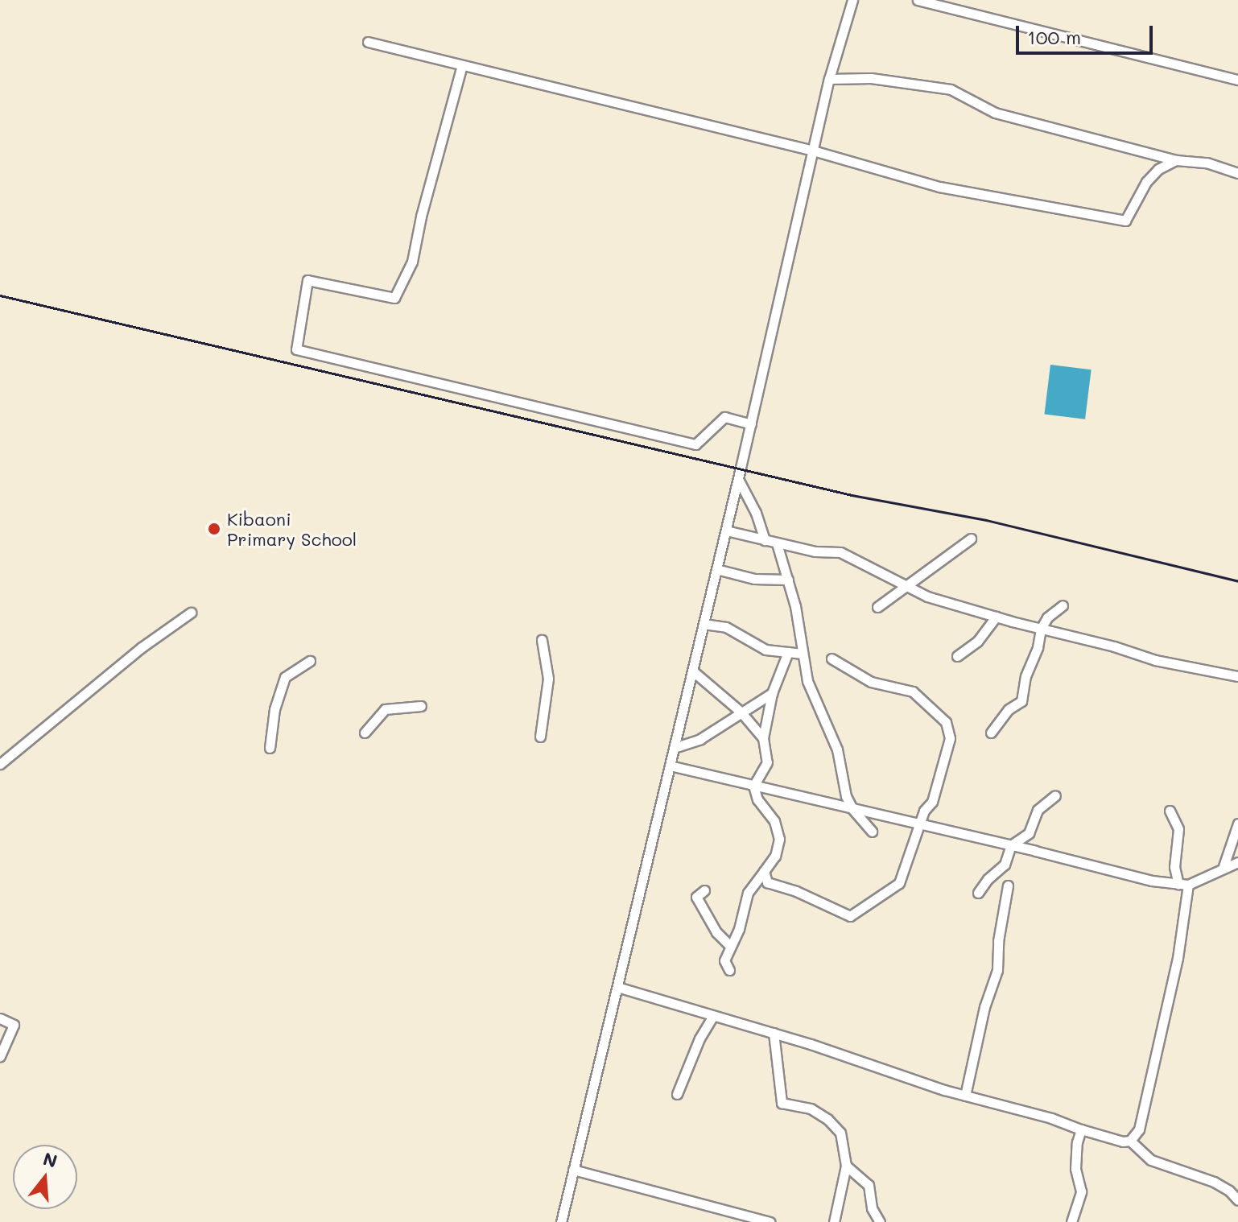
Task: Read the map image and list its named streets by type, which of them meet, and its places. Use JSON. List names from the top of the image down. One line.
{"places":["Kibaoni Primary School"],"scale_bar":"100 m","north":"top"}
